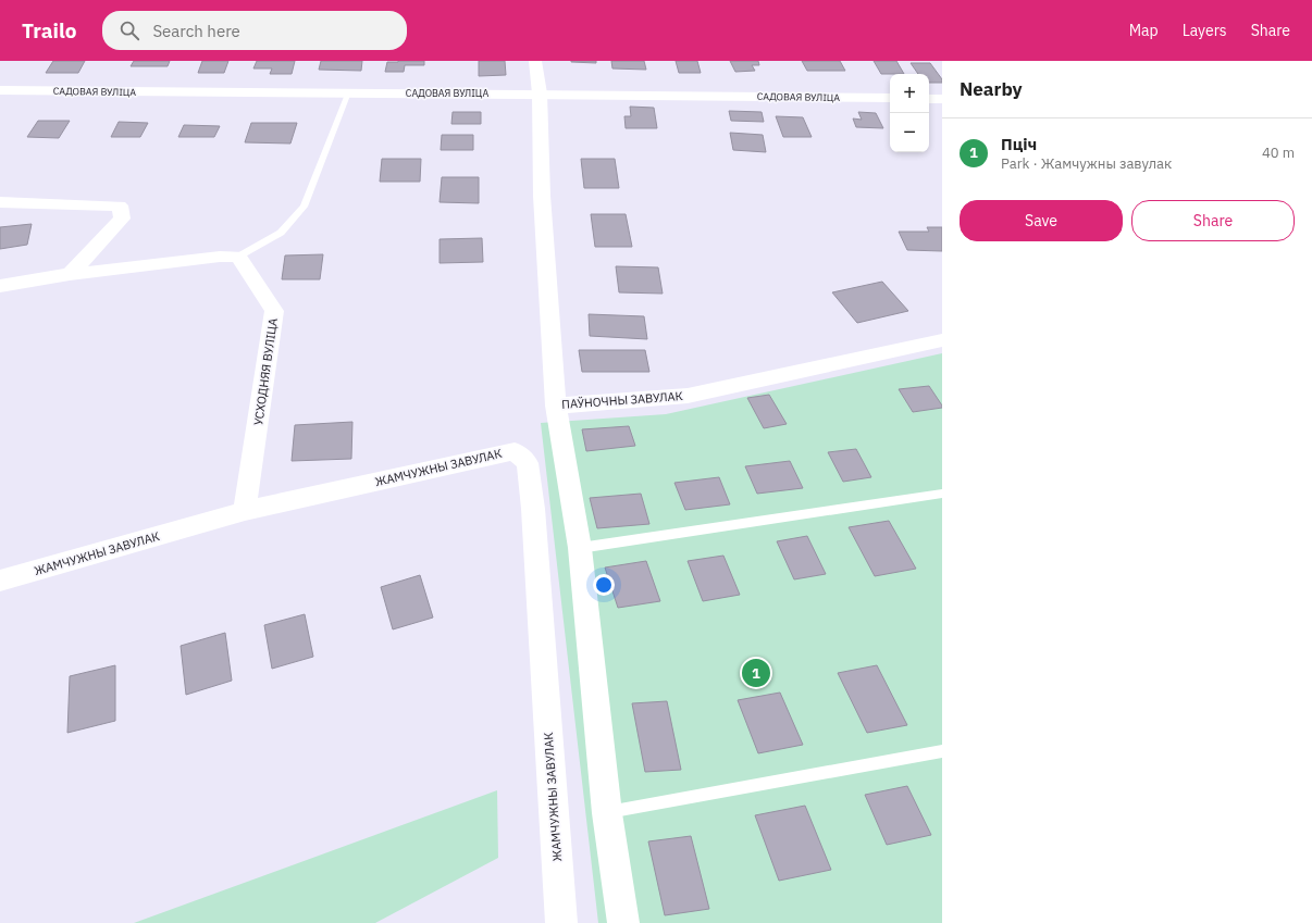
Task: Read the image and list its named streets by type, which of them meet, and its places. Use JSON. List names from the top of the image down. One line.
{"streets":{"street":["САДОВАЯ ВУЛІЦА","УСХОДНЯЯ ВУЛІЦА","ПАЎНОЧНЫ ЗАВУЛАК","ЖАМЧУЖНЫ ЗАВУЛАК"]},"crossings":[["САДОВАЯ ВУЛІЦА","ПАЎНОЧНЫ ЗАВУЛАК"],["УСХОДНЯЯ ВУЛІЦА","ЖАМЧУЖНЫ ЗАВУЛАК"]],"page":{"header":"Trailo","search":"Search here","nav":["Map","Layers","Share"],"heading":"Nearby","map_buttons":["+","−"],"list":[{"mark":"1","name":"Пціч","note":"Park · Жамчужны завулак","value":"40 m"}],"buttons":["Save","Share"],"pins":"1"}}
